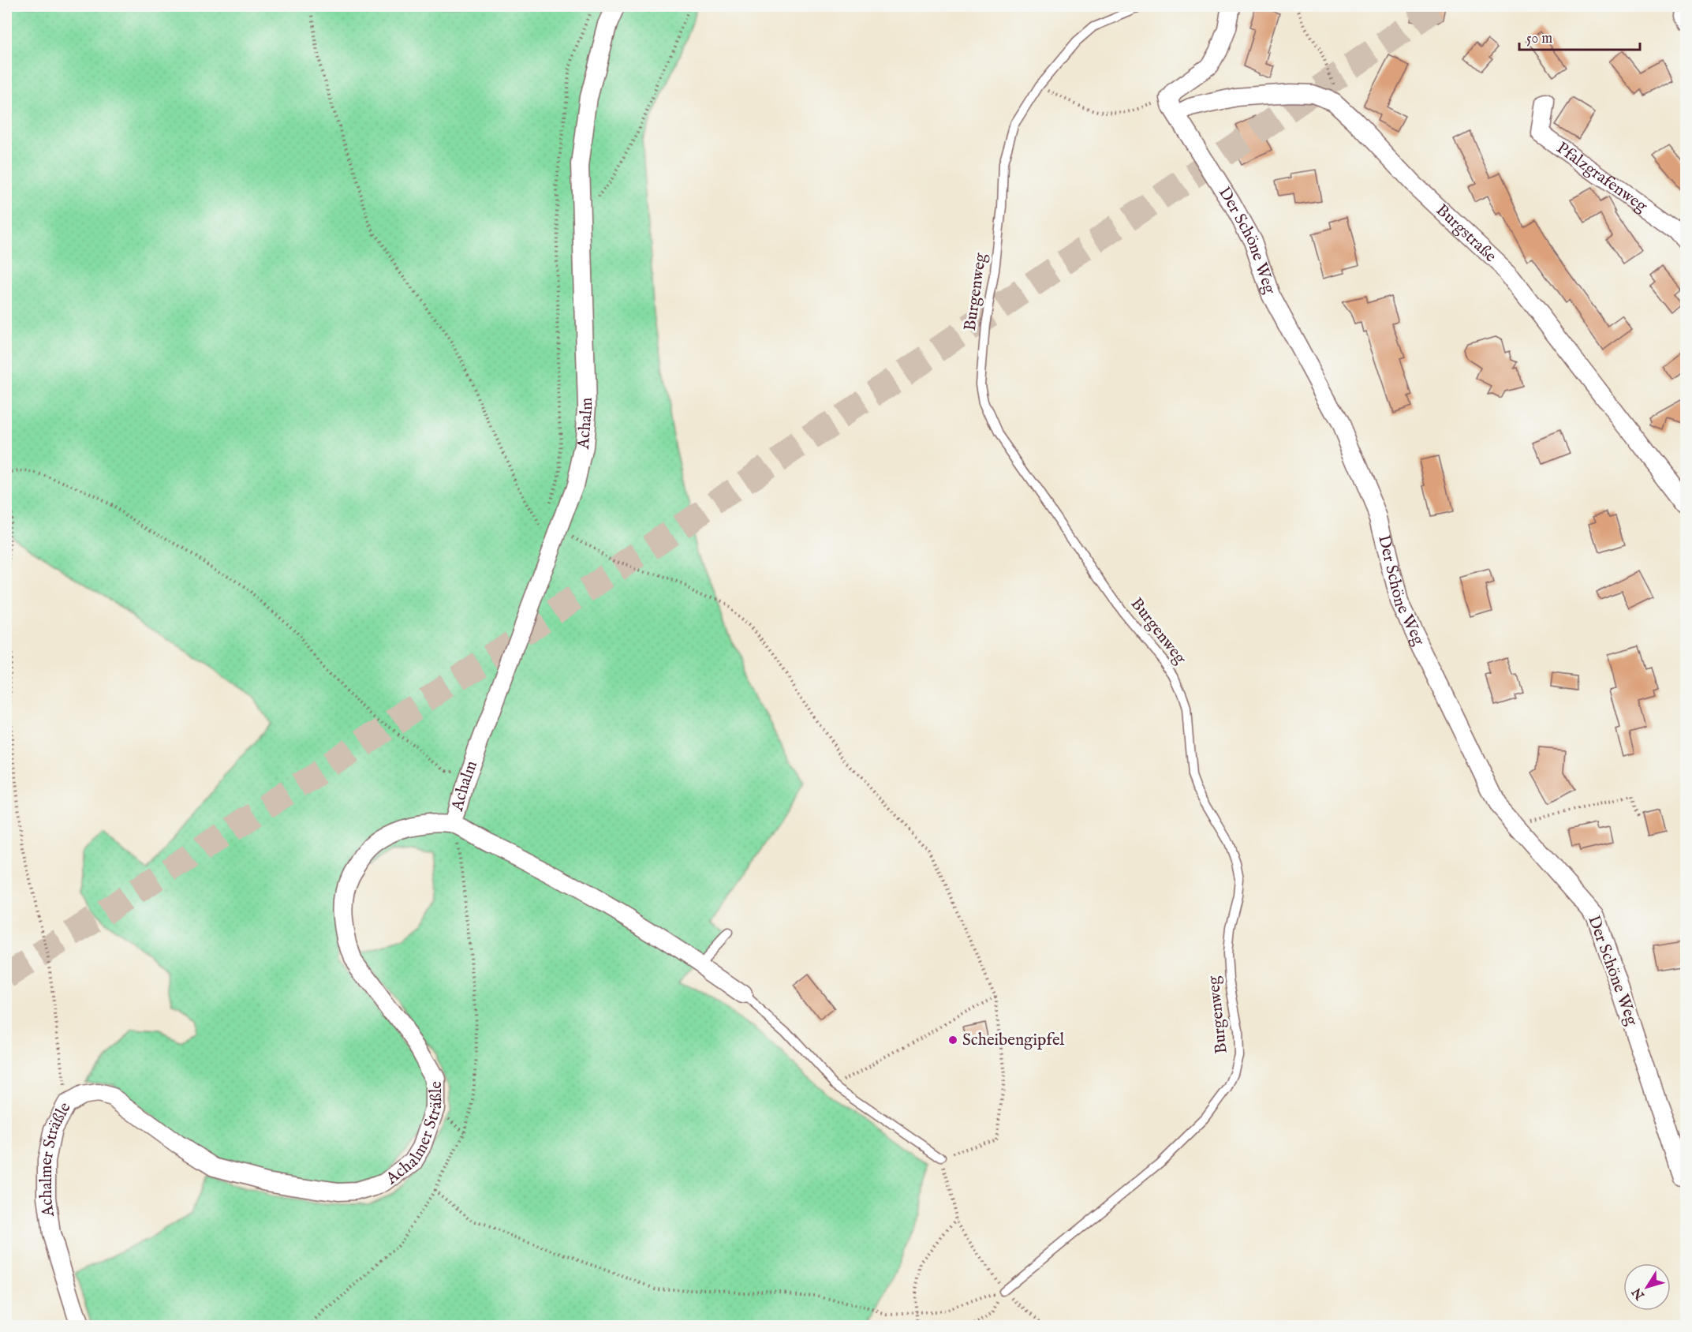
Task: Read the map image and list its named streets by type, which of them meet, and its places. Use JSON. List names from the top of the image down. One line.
{"streets":{"street":["Pfalzgrafenweg","Burgstraße","Der Schöne Weg","Achalm","Achalmer Sträßle"],"lane":["Burgenweg"]},"crossings":[["Burgstraße","Der Schöne Weg"],["Achalm","Achalmer Sträßle"]],"places":["Scheibengipfel"],"scale_bar":"50 m","north":"bottom left"}
